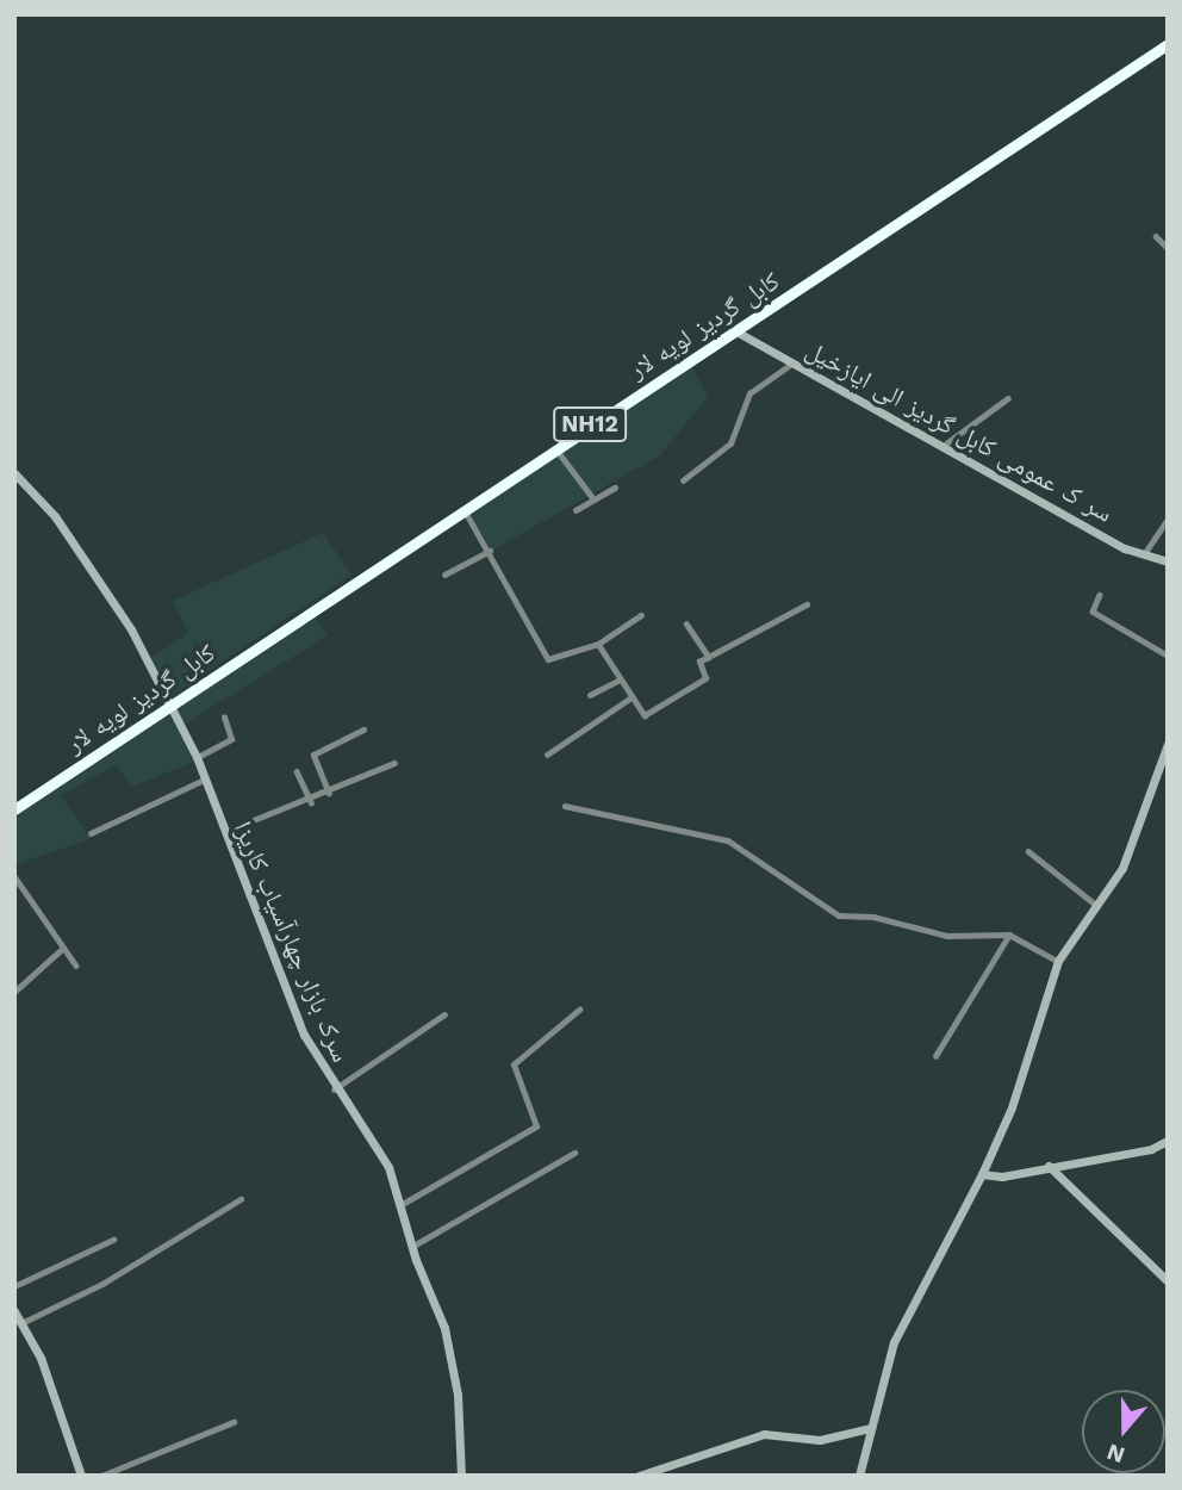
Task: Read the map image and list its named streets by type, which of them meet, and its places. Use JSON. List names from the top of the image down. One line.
{"streets":{"highway":["کابل گردیز لویه لار","NH12"],"street":["سر ک عمومی کابل گردیز الی ایازخیل","سرک بازار چهارآسیاب کاریزا"]},"crossings":[["کابل گردیز لویه لار","سر ک عمومی کابل گردیز الی ایازخیل"],["کابل گردیز لویه لار","سرک بازار چهارآسیاب کاریزا"]],"north":"bottom"}
